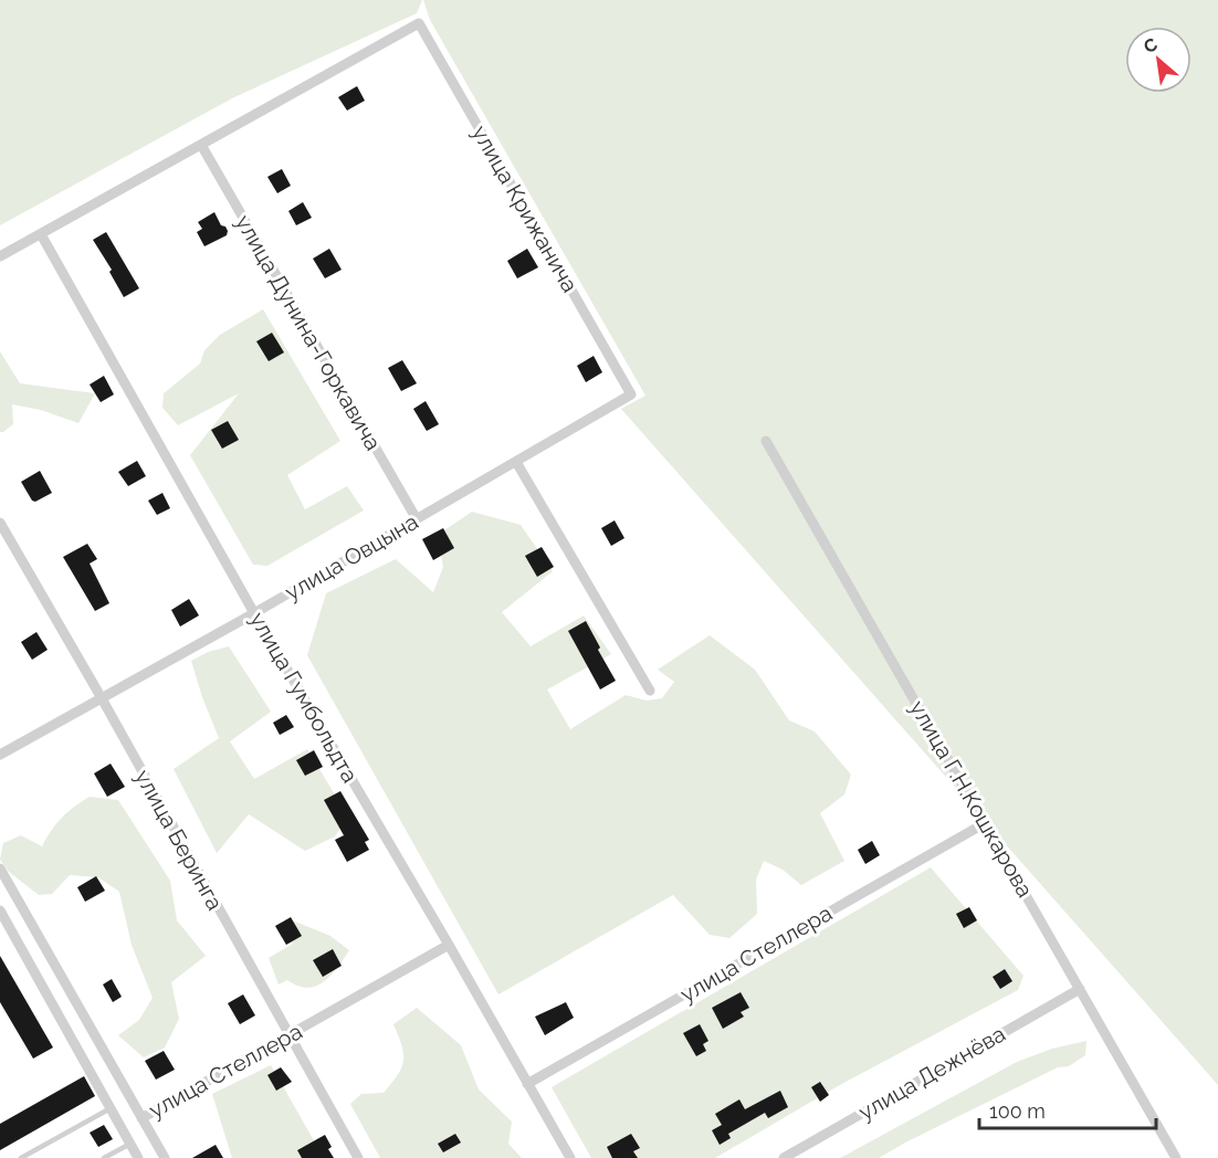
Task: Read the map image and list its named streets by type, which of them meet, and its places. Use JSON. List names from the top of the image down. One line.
{"streets":{"street":["улица Крижанича","улица Дунина-Горкавича","улица Овцына","улица Гумбольдта","улица Г.Н.Кошкарова","улица Беринга","улица Стеллера","улица Дежнёва"]},"crossings":[["улица Крижанича","улица Дунина-Горкавича"],["улица Крижанича","улица Овцына"],["улица Дунина-Горкавича","улица Овцына"],["улица Овцына","улица Гумбольдта"],["улица Овцына","улица Беринга"],["улица Гумбольдта","улица Стеллера"],["улица Г.Н.Кошкарова","улица Стеллера"],["улица Г.Н.Кошкарова","улица Дежнёва"],["улица Беринга","улица Стеллера"]],"scale_bar":"100 m","north":"top left"}
